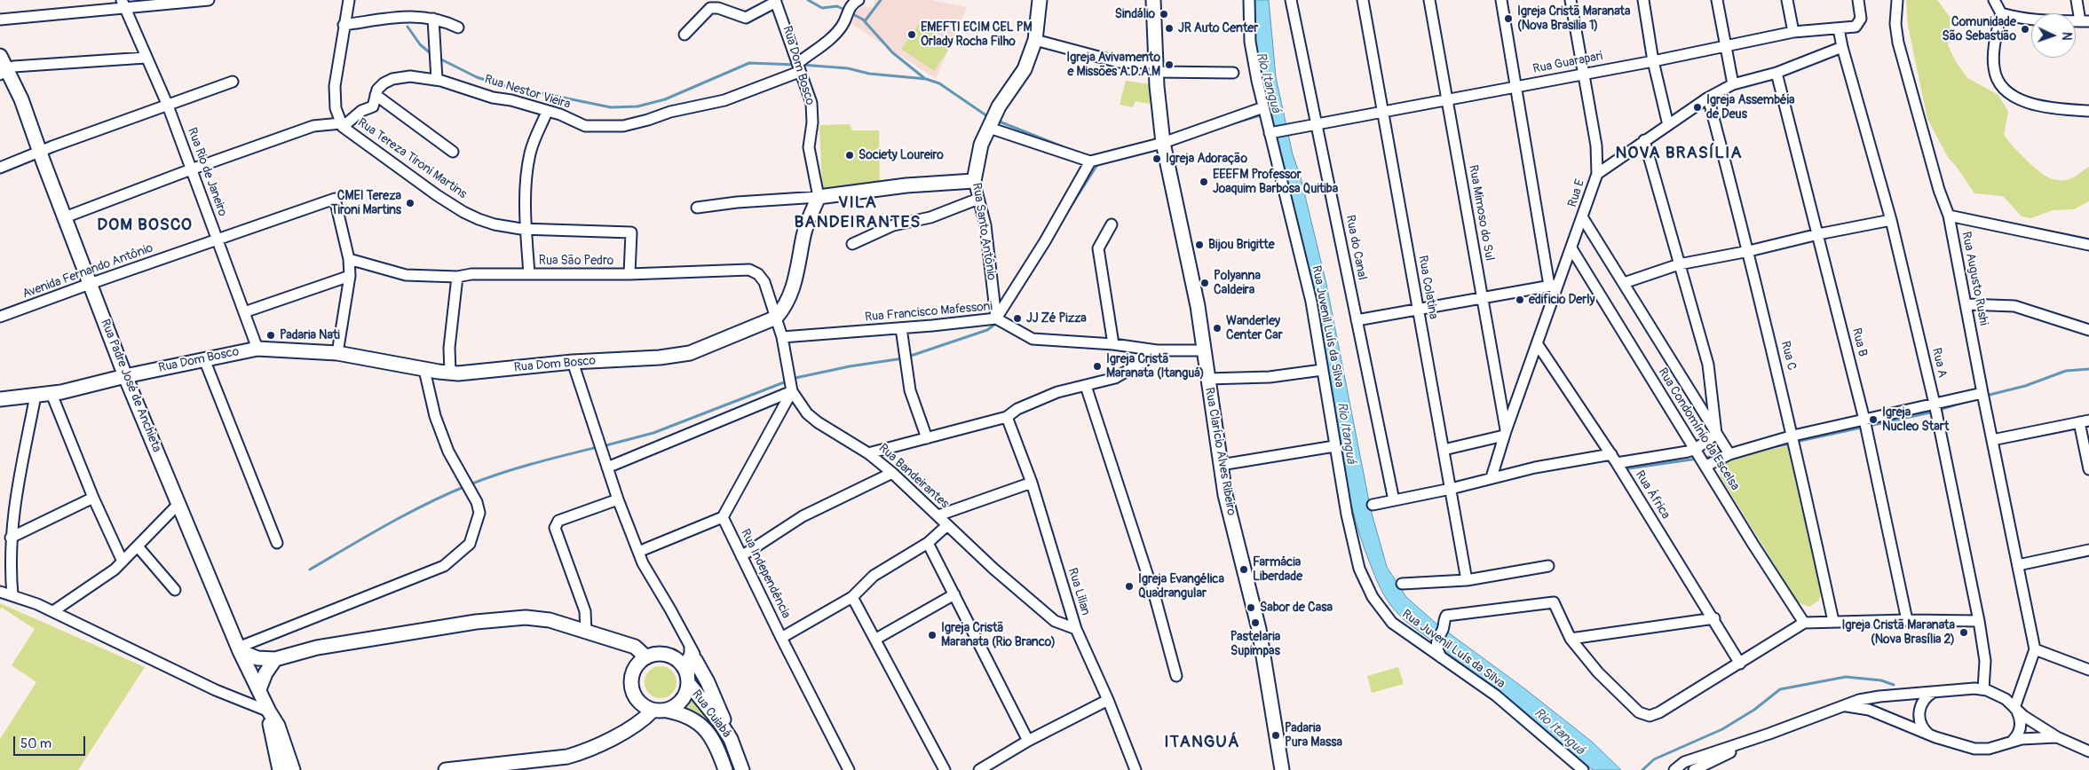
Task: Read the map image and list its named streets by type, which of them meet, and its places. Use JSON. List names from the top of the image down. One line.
{"streets":{"street":["Rua Guarapari","Rua Dom Bosco","Rua Nestor Vieira","Rua Tereza Tironi Martins","Rua Rio de Janeiro","Rua E","Rua Mimoso do Sul","Rua Santo Antônio","Rua do Canal","Rua São Pedro","Avenida Fernando Antônio","Rua Augusto Rushi","Rua Colatina","Rua Francisco Mafessoni","Rua Juvenil Luís da Silva","Rua B","Rua C","Rua A","Rua Padre José de Anchieta","Rua Condomínio da Escelsa","Rua Clarício Alves Ribeiro","Rua Bandeirantes","Rua África","Rua Independência","Rua Lilian","Rua Cuiabá"]},"crossings":[["Rua Guarapari","Rua Mimoso do Sul"],["Rua Guarapari","Rua do Canal"],["Rua Guarapari","Rua Colatina"],["Rua Guarapari","Rua Juvenil Luís da Silva"],["Rua Dom Bosco","Rua Nestor Vieira"],["Rua Dom Bosco","Rua Rio de Janeiro"],["Rua Dom Bosco","Rua São Pedro"],["Rua Dom Bosco","Rua Padre José de Anchieta"],["Rua Dom Bosco","Rua Bandeirantes"],["Rua Nestor Vieira","Rua Tereza Tironi Martins"],["Rua Tereza Tironi Martins","Rua São Pedro"],["Rua Rio de Janeiro","Avenida Fernando Antônio"],["Rua E","Rua Mimoso do Sul"],["Rua E","Rua B"],["Rua E","Rua C"],["Rua E","Rua A"],["Rua E","Rua Condomínio da Escelsa"],["Rua E","Rua África"],["Rua Santo Antônio","Rua Francisco Mafessoni"],["Rua São Pedro","Avenida Fernando Antônio"],["Rua São Pedro","Rua Bandeirantes"],["Avenida Fernando Antônio","Rua Padre José de Anchieta"],["Rua Francisco Mafessoni","Rua Clarício Alves Ribeiro"],["Rua Francisco Mafessoni","Rua Bandeirantes"],["Rua Bandeirantes","Rua Lilian"]],"districts":["NOVA BRASÍLIA","VILA BANDEIRANTES","DOM BOSCO","ITANGUÁ"],"water":["Rio Itanguá"],"places":["Sindálio","Igreja Cristã Maranata (Nova Brasilia 1)","JR Auto Center","Comunidade São Sebastião","EMEFTI ECIM CEL PM Orlady Rocha Filho","Igreja Avivamento e Missões A.D.A.M","Igreja Assembéia de Deus","Society Loureiro","Igreja Adoração","EEEFM Professor Joaquim Barbosa Quitiba","CMEI Tereza Tironi Martins","Bijou Brigitte","Polyanna Caldeira","edificio Derly","JJ Zé Pizza","Wanderley Center Car","Padaria Nati","Igreja Cristã Maranata (Itanguá)","Igreja Nucleo Start","Farmácia Liberdade","Igreja Evangélica Quadrangular","Sabor de Casa","Pastelaria Supimpas","Igreja Cristã Maranata (Nova Brasília 2)","Igreja Cristã Maranata (Rio Branco)","Padaria Pura Massa"],"scale_bar":"50 m","north":"right"}
